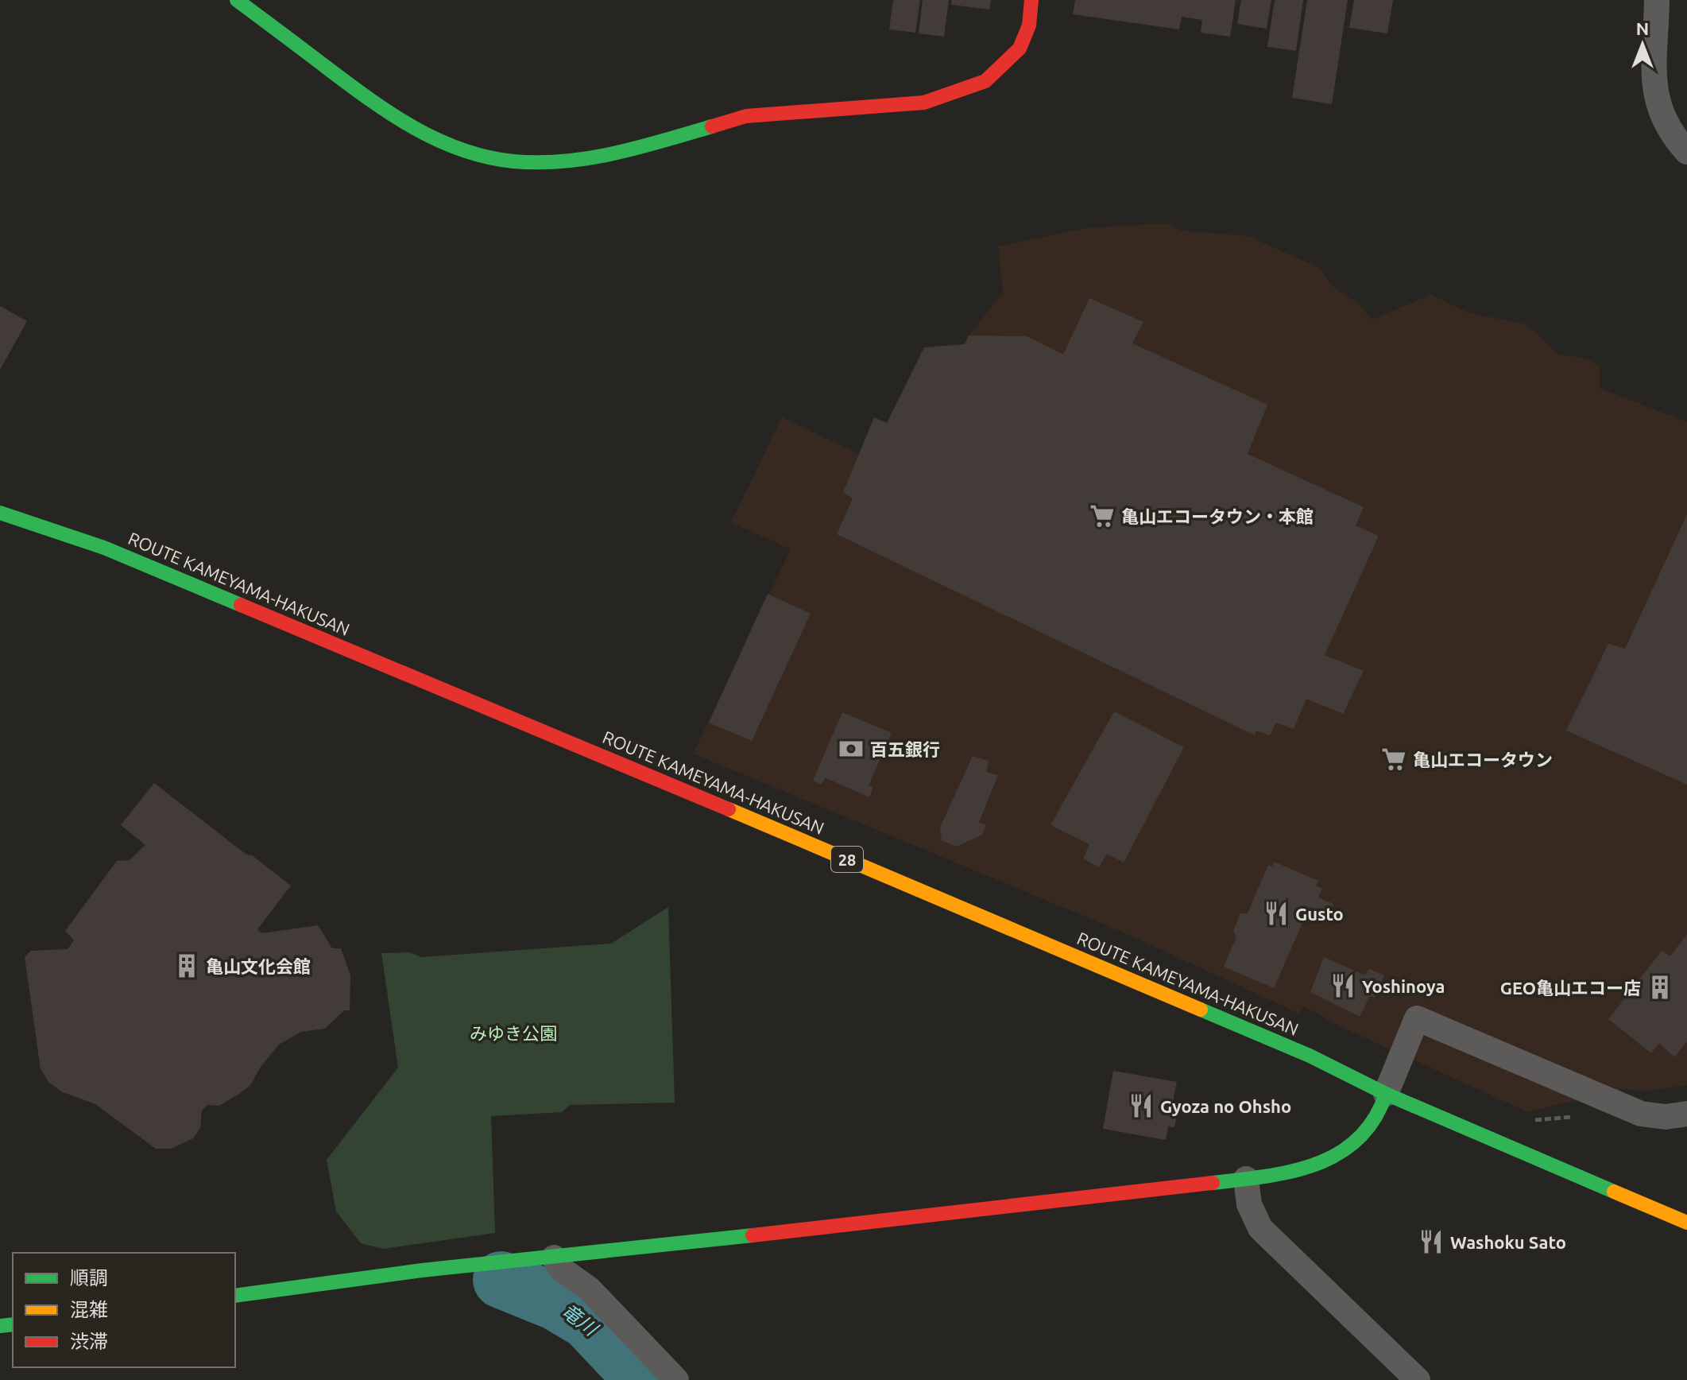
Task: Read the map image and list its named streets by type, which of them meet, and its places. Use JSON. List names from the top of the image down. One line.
{"streets":{"main road":["ROUTE KAMEYAMA-HAKUSAN","28"]},"water":["竜川"],"parks":["みゆき公園"],"places":{"supermarket":["亀山エコータウン・本館","亀山エコータウン"],"bank":["百五銀行"],"restaurant":["Gusto","Yoshinoya","Gyoza no Ohsho","Washoku Sato"],"building":["亀山文化会館","GEO亀山エコー店"]},"legend":["順調","混雑","渋滞"],"north":"top"}
